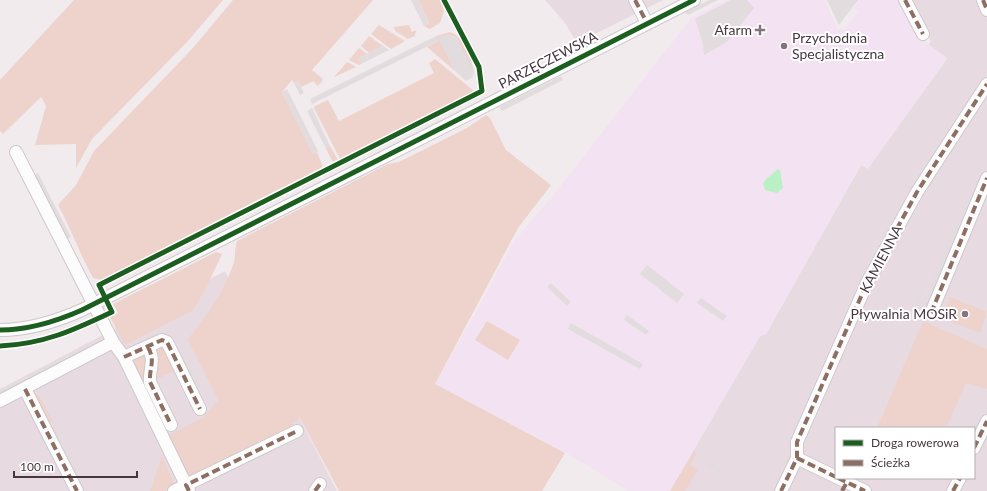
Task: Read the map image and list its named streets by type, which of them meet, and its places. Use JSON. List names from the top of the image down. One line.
{"streets":{"street":["PARZĘCZEWSKA","KAMIENNA"]},"places":{"health":["Afarm"],"other":["Przychodnia Specjalistyczna","Pływalnia MOSiR"]},"legend":["Droga rowerowa","Ścieżka"],"scale_bar":"100 m"}
